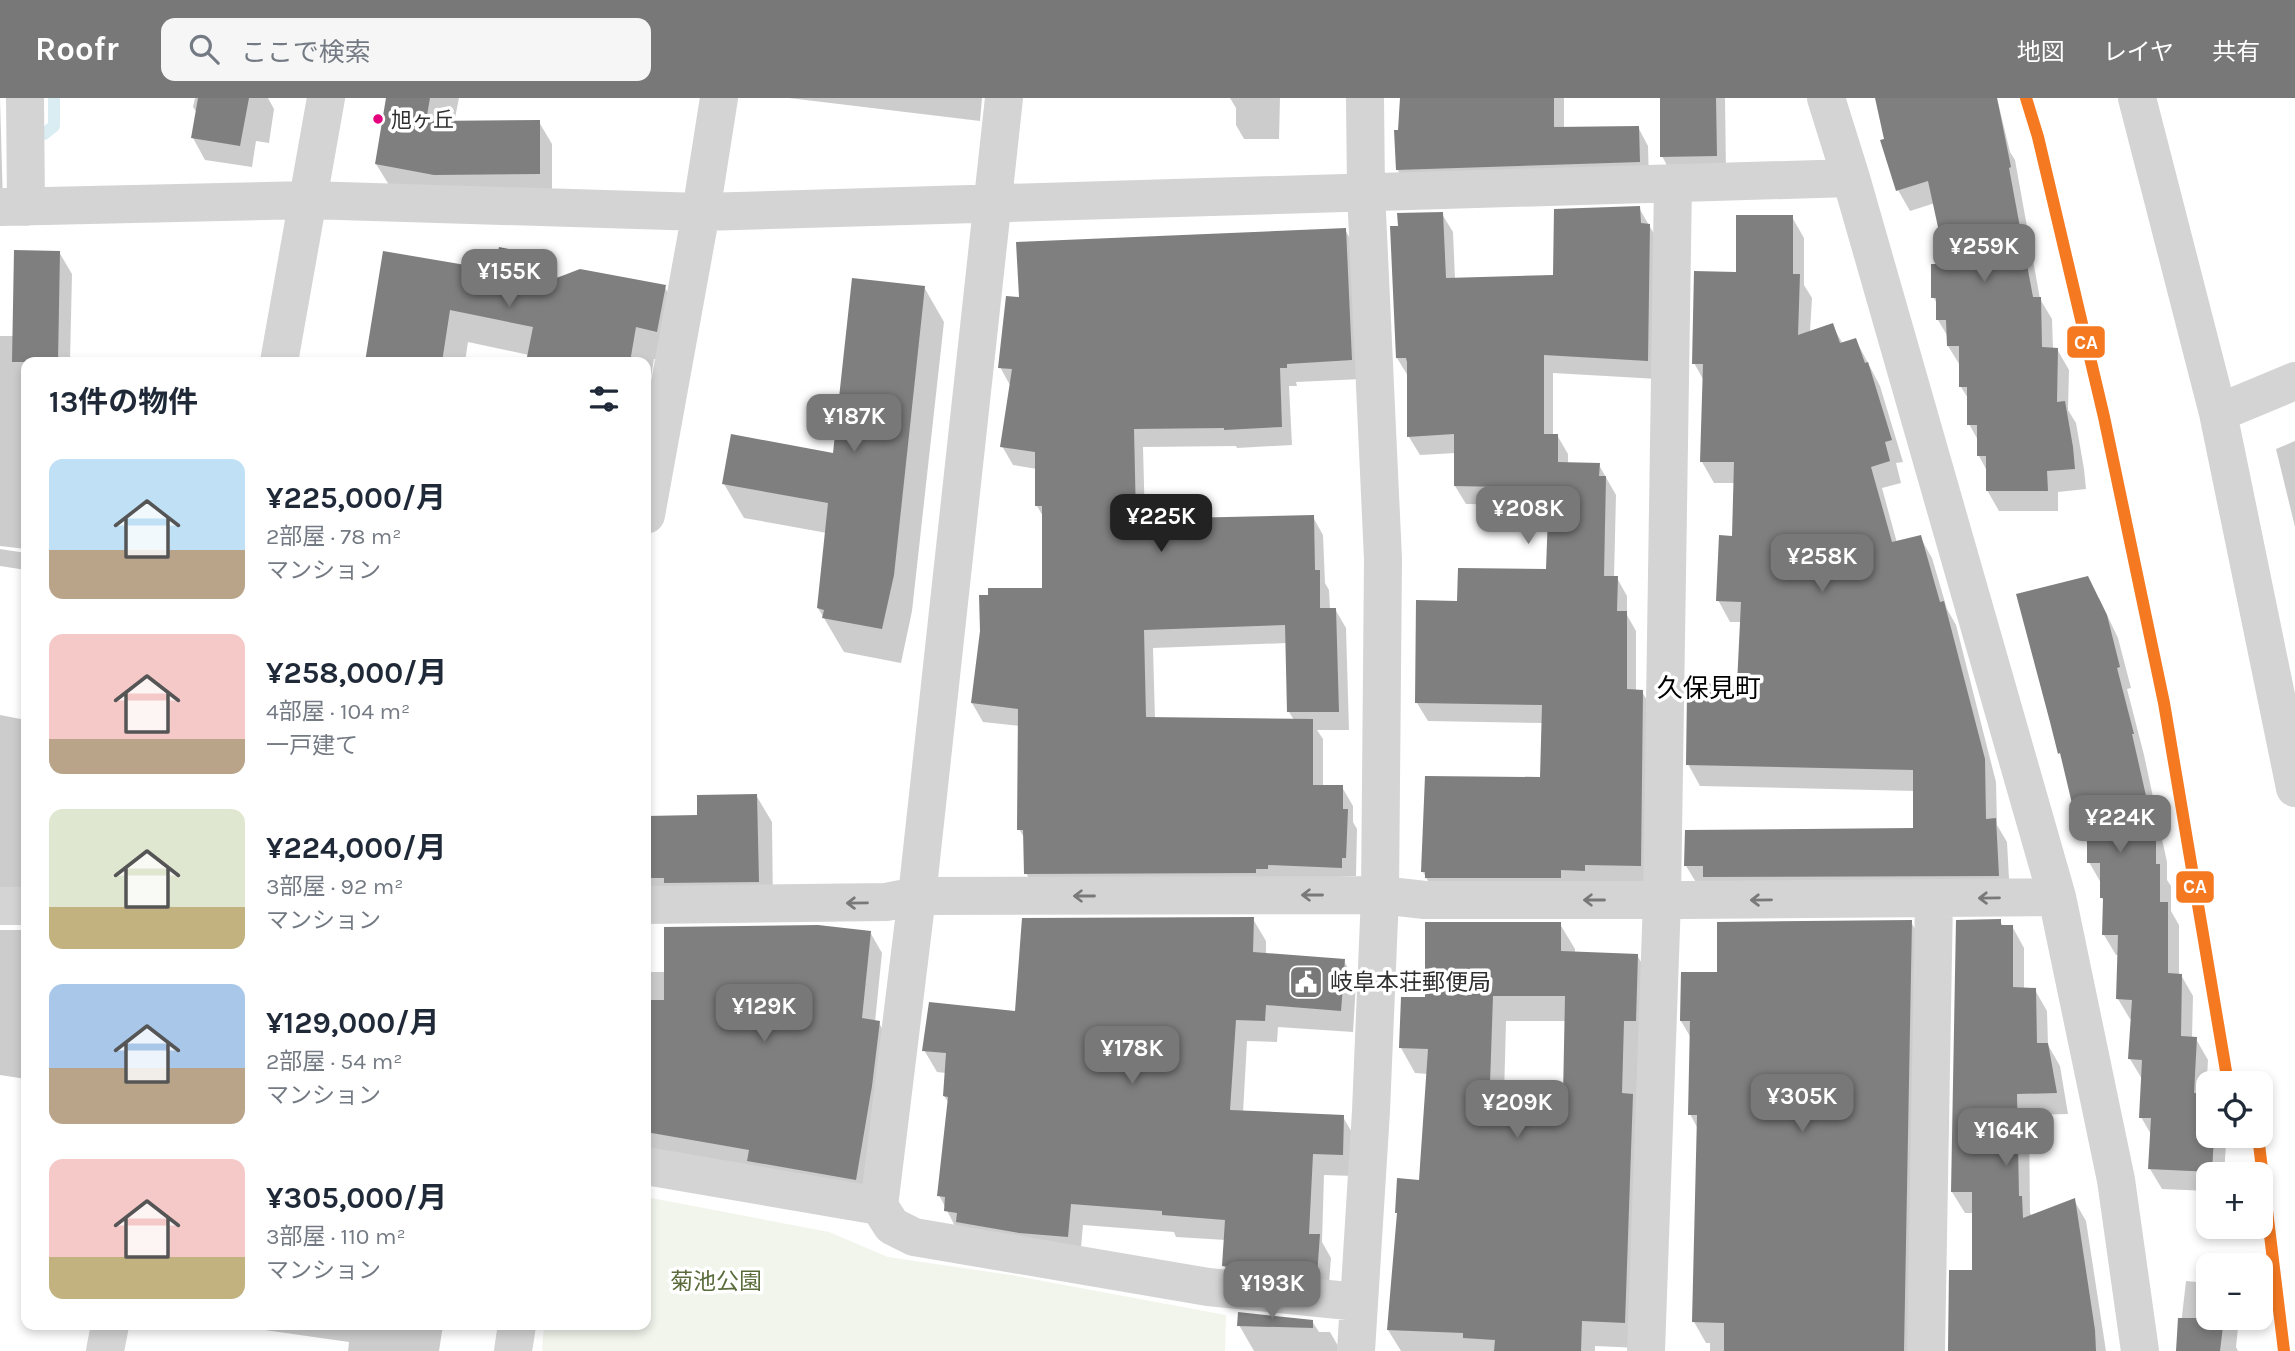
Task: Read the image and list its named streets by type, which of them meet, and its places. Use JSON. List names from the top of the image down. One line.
{"districts":["久保見町"],"parks":["菊池公園"],"places":{"other":["旭ヶ丘"],"public building":["岐阜本荘郵便局"]},"lines":["transit line CA"],"page":{"header":"Roofr","search":"ここで検索","nav":["地図","レイヤ","共有"],"price":["¥259K","¥155K","¥187K","¥208K","¥225K","¥258K","¥224K","¥129K","¥178K","¥305K","¥209K","¥164K","¥193K"],"heading":"13件の物件","list":[{"name":"¥225,000/月","note":"2部屋 · 78 m² · マンション"},{"name":"¥258,000/月","note":"4部屋 · 104 m² · 一戸建て"},{"name":"¥224,000/月","note":"3部屋 · 92 m² · マンション"},{"name":"¥129,000/月","note":"2部屋 · 54 m² · マンション"},{"name":"¥305,000/月","note":"3部屋 · 110 m² · マンション"}],"map_buttons":["+","−"]}}
